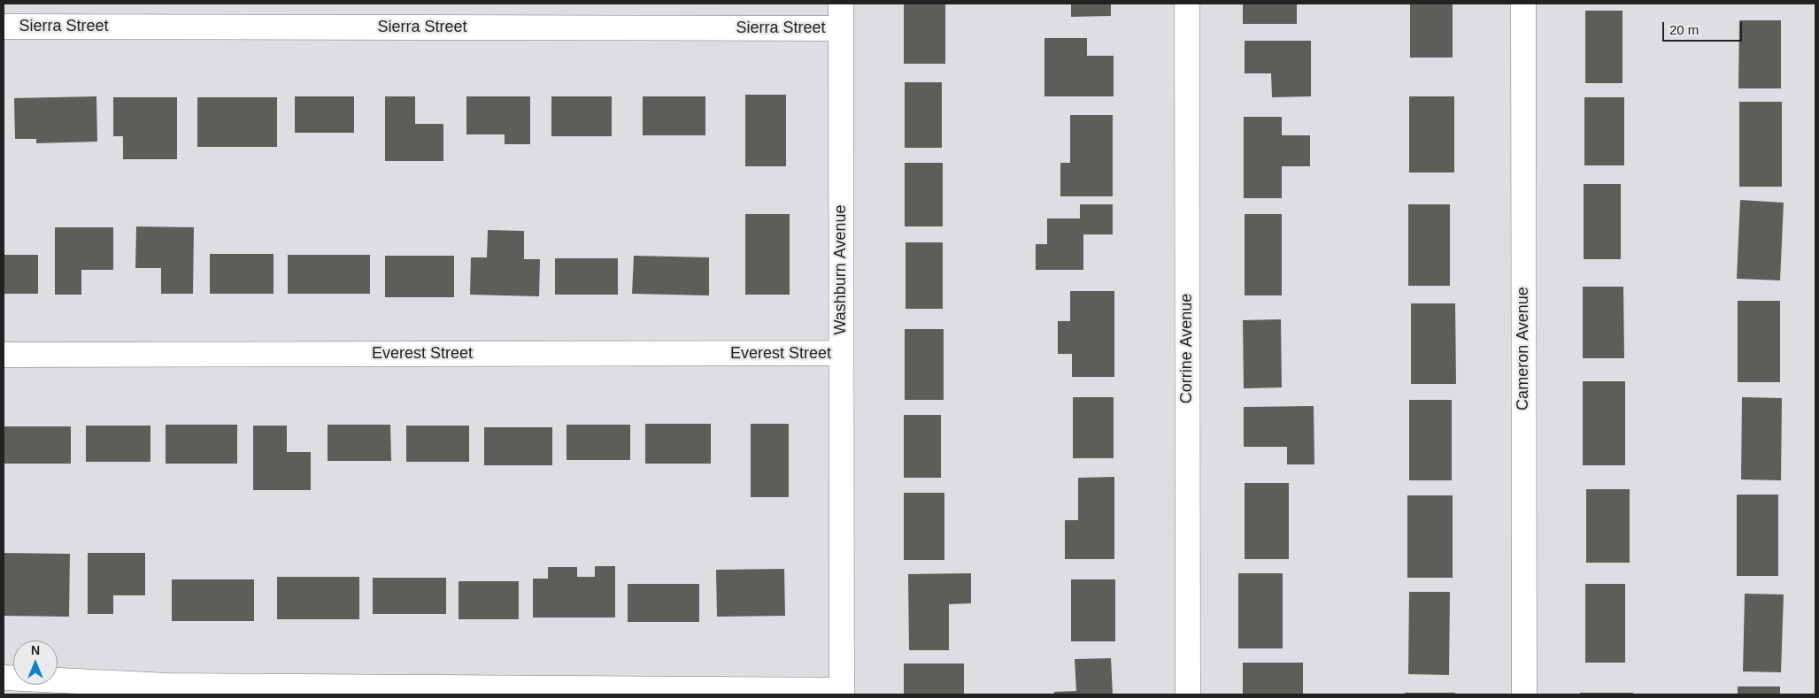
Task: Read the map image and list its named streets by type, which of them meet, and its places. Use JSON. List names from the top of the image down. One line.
{"streets":{"street":["Sierra Street","Washburn Avenue","Corrine Avenue","Cameron Avenue","Everest Street"]},"crossings":[["Sierra Street","Washburn Avenue"],["Washburn Avenue","Everest Street"]],"scale_bar":"20 m","north":"top"}
